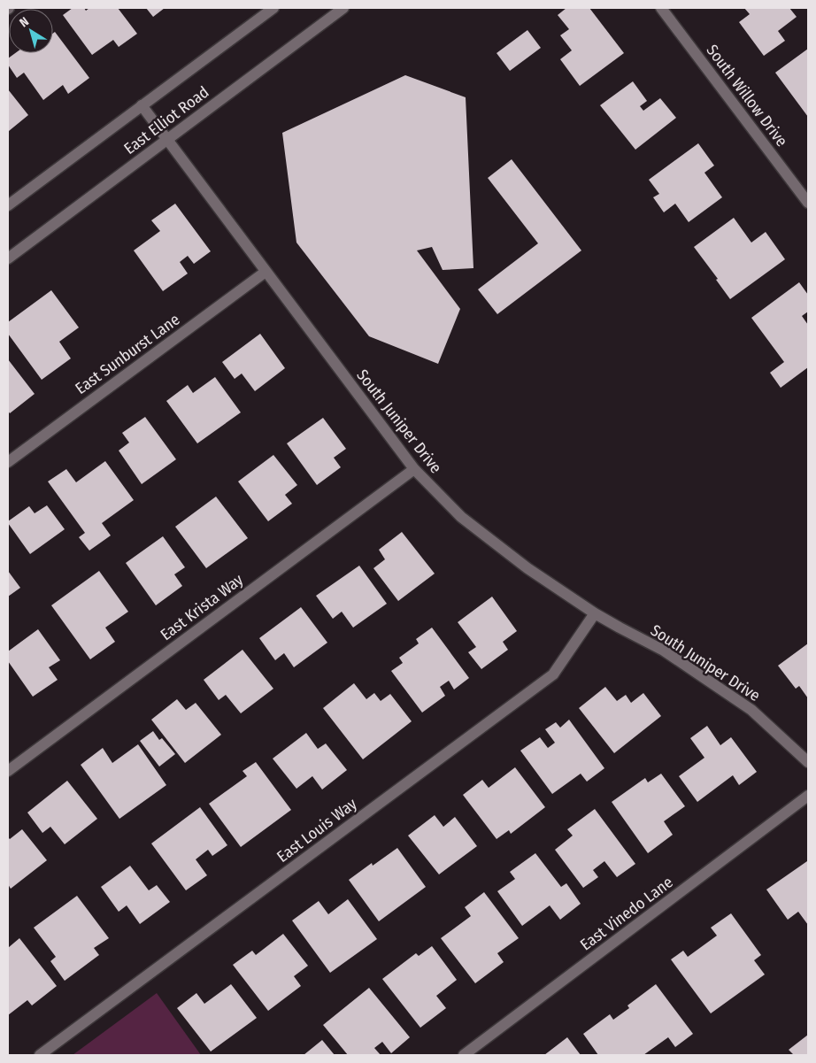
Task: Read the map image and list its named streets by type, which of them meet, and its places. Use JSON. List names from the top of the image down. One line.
{"streets":{"street":["South Willow Drive","East Elliot Road","East Sunburst Lane","South Juniper Drive","East Krista Way","East Louis Way","East Vinedo Lane"]},"crossings":[["East Elliot Road","South Juniper Drive"],["East Sunburst Lane","South Juniper Drive"],["South Juniper Drive","East Krista Way"],["South Juniper Drive","East Louis Way"]],"north":"top left"}
